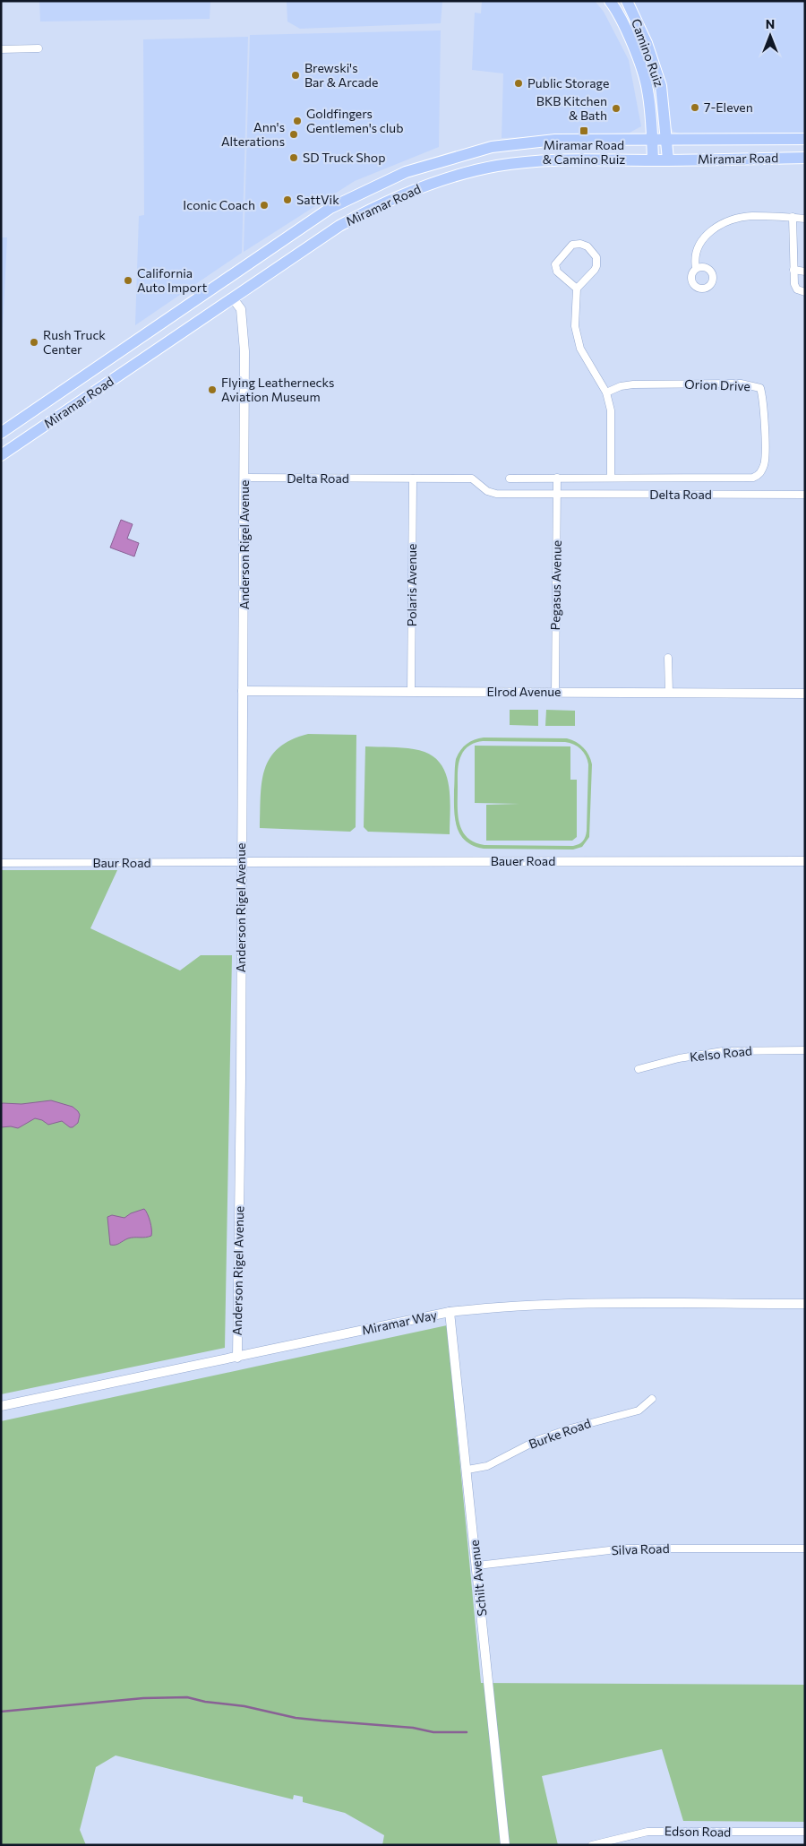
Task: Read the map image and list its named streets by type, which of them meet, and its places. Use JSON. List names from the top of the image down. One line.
{"streets":{"main road":["Camino Ruiz","Miramar Road"],"street":["Orion Drive","Delta Road","Anderson Rigel Avenue","Polaris Avenue","Pegasus Avenue","Elrod Avenue","Bauer Road","Baur Road","Kelso Road","Miramar Way","Burke Road","Silva Road","Schilt Avenue","Edson Road"]},"crossings":[["Camino Ruiz","Miramar Road"],["Miramar Road","Anderson Rigel Avenue"],["Orion Drive","Delta Road"],["Delta Road","Anderson Rigel Avenue"],["Delta Road","Polaris Avenue"],["Delta Road","Pegasus Avenue"],["Anderson Rigel Avenue","Elrod Avenue"],["Anderson Rigel Avenue","Bauer Road"],["Anderson Rigel Avenue","Baur Road"],["Anderson Rigel Avenue","Miramar Way"],["Polaris Avenue","Elrod Avenue"],["Pegasus Avenue","Elrod Avenue"],["Bauer Road","Baur Road"],["Miramar Way","Schilt Avenue"],["Burke Road","Schilt Avenue"],["Silva Road","Schilt Avenue"]],"places":{"other":["Brewski's Bar & Arcade","Public Storage","7-Eleven","BKB Kitchen & Bath","Goldfingers Gentlemen's club","Ann's Alterations","SD Truck Shop","SattVik","Iconic Coach","California Auto Import","Rush Truck Center","Flying Leathernecks Aviation Museum"],"transit":["Miramar Road & Camino Ruiz"]},"north":"top"}
